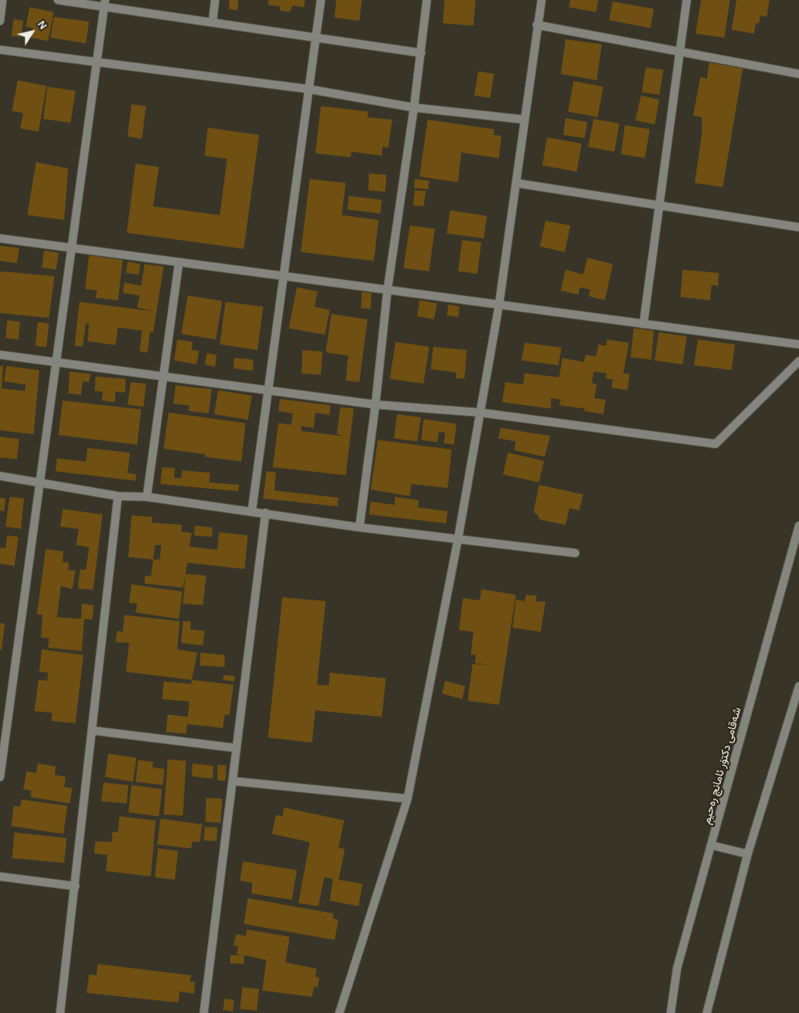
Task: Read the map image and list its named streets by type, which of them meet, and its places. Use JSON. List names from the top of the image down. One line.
{"streets":{"street":["شەقامی دکتۆر ئامانج رەحیم"]},"north":"top right"}
